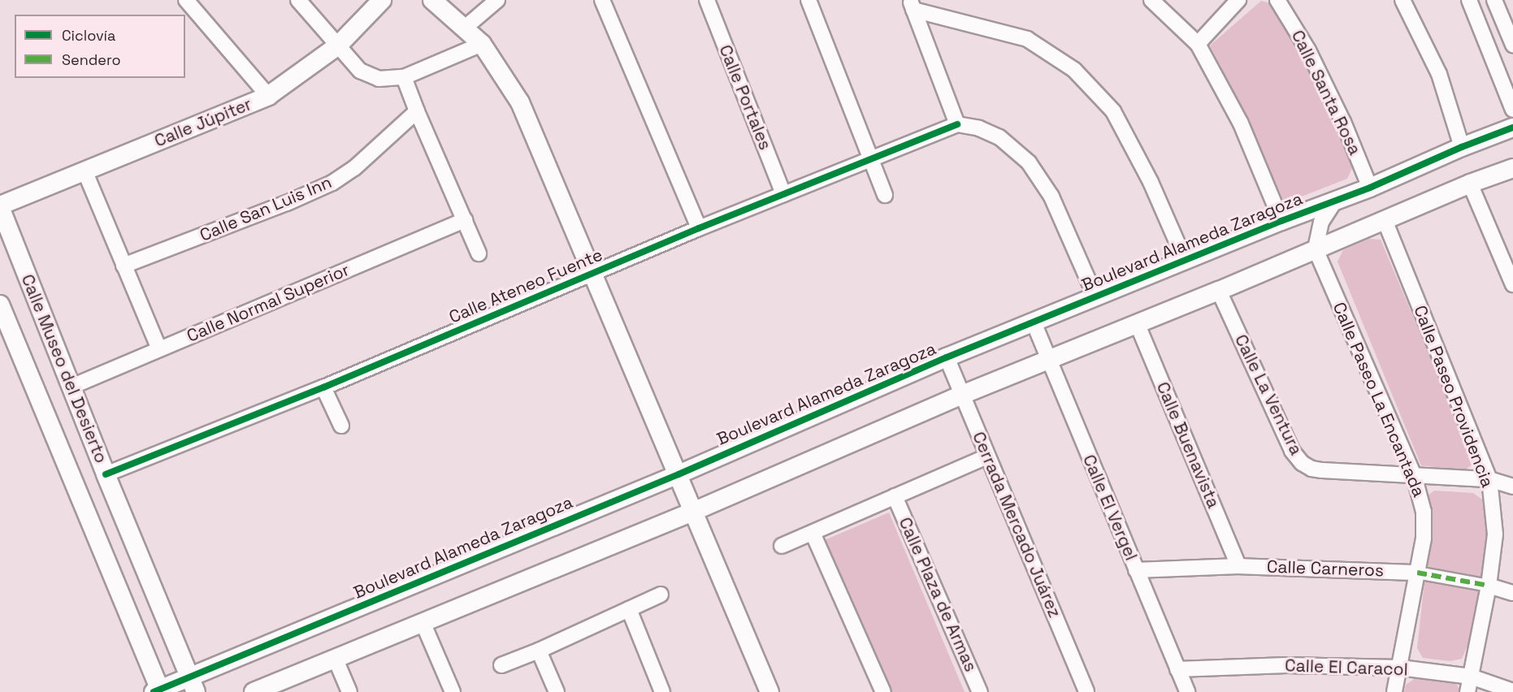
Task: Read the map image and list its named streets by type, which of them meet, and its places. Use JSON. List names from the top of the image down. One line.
{"streets":{"street":["Calle Santa Rosa","Calle Portales","Calle Júpiter","Calle San Luis Inn","Boulevard Alameda Zaragoza","Calle Ateneo Fuente","Calle Normal Superior","Calle Museo del Desierto","Calle La Ventura","Calle Paseo Providencia","Calle Paseo La Encantada","Calle Buenavista","Calle El Vergel","Cerrada Mercado Juárez","Calle Carneros","Calle Plaza de Armas","Calle El Caracol"]},"crossings":[["Calle Santa Rosa","Boulevard Alameda Zaragoza"],["Calle Portales","Calle Ateneo Fuente"],["Calle Júpiter","Calle Museo del Desierto"],["Boulevard Alameda Zaragoza","Calle Museo del Desierto"],["Boulevard Alameda Zaragoza","Calle El Vergel"],["Boulevard Alameda Zaragoza","Cerrada Mercado Juárez"],["Calle Ateneo Fuente","Calle Museo del Desierto"],["Calle Normal Superior","Calle Museo del Desierto"],["Calle La Ventura","Calle Paseo Providencia"],["Calle La Ventura","Calle Paseo La Encantada"],["Calle Paseo Providencia","Calle Carneros"],["Calle Paseo Providencia","Calle El Caracol"],["Calle Paseo La Encantada","Calle Carneros"],["Calle Paseo La Encantada","Calle El Caracol"],["Calle Buenavista","Calle Carneros"],["Calle El Vergel","Calle Carneros"],["Calle El Vergel","Calle El Caracol"]],"legend":["Ciclovía","Sendero"]}
